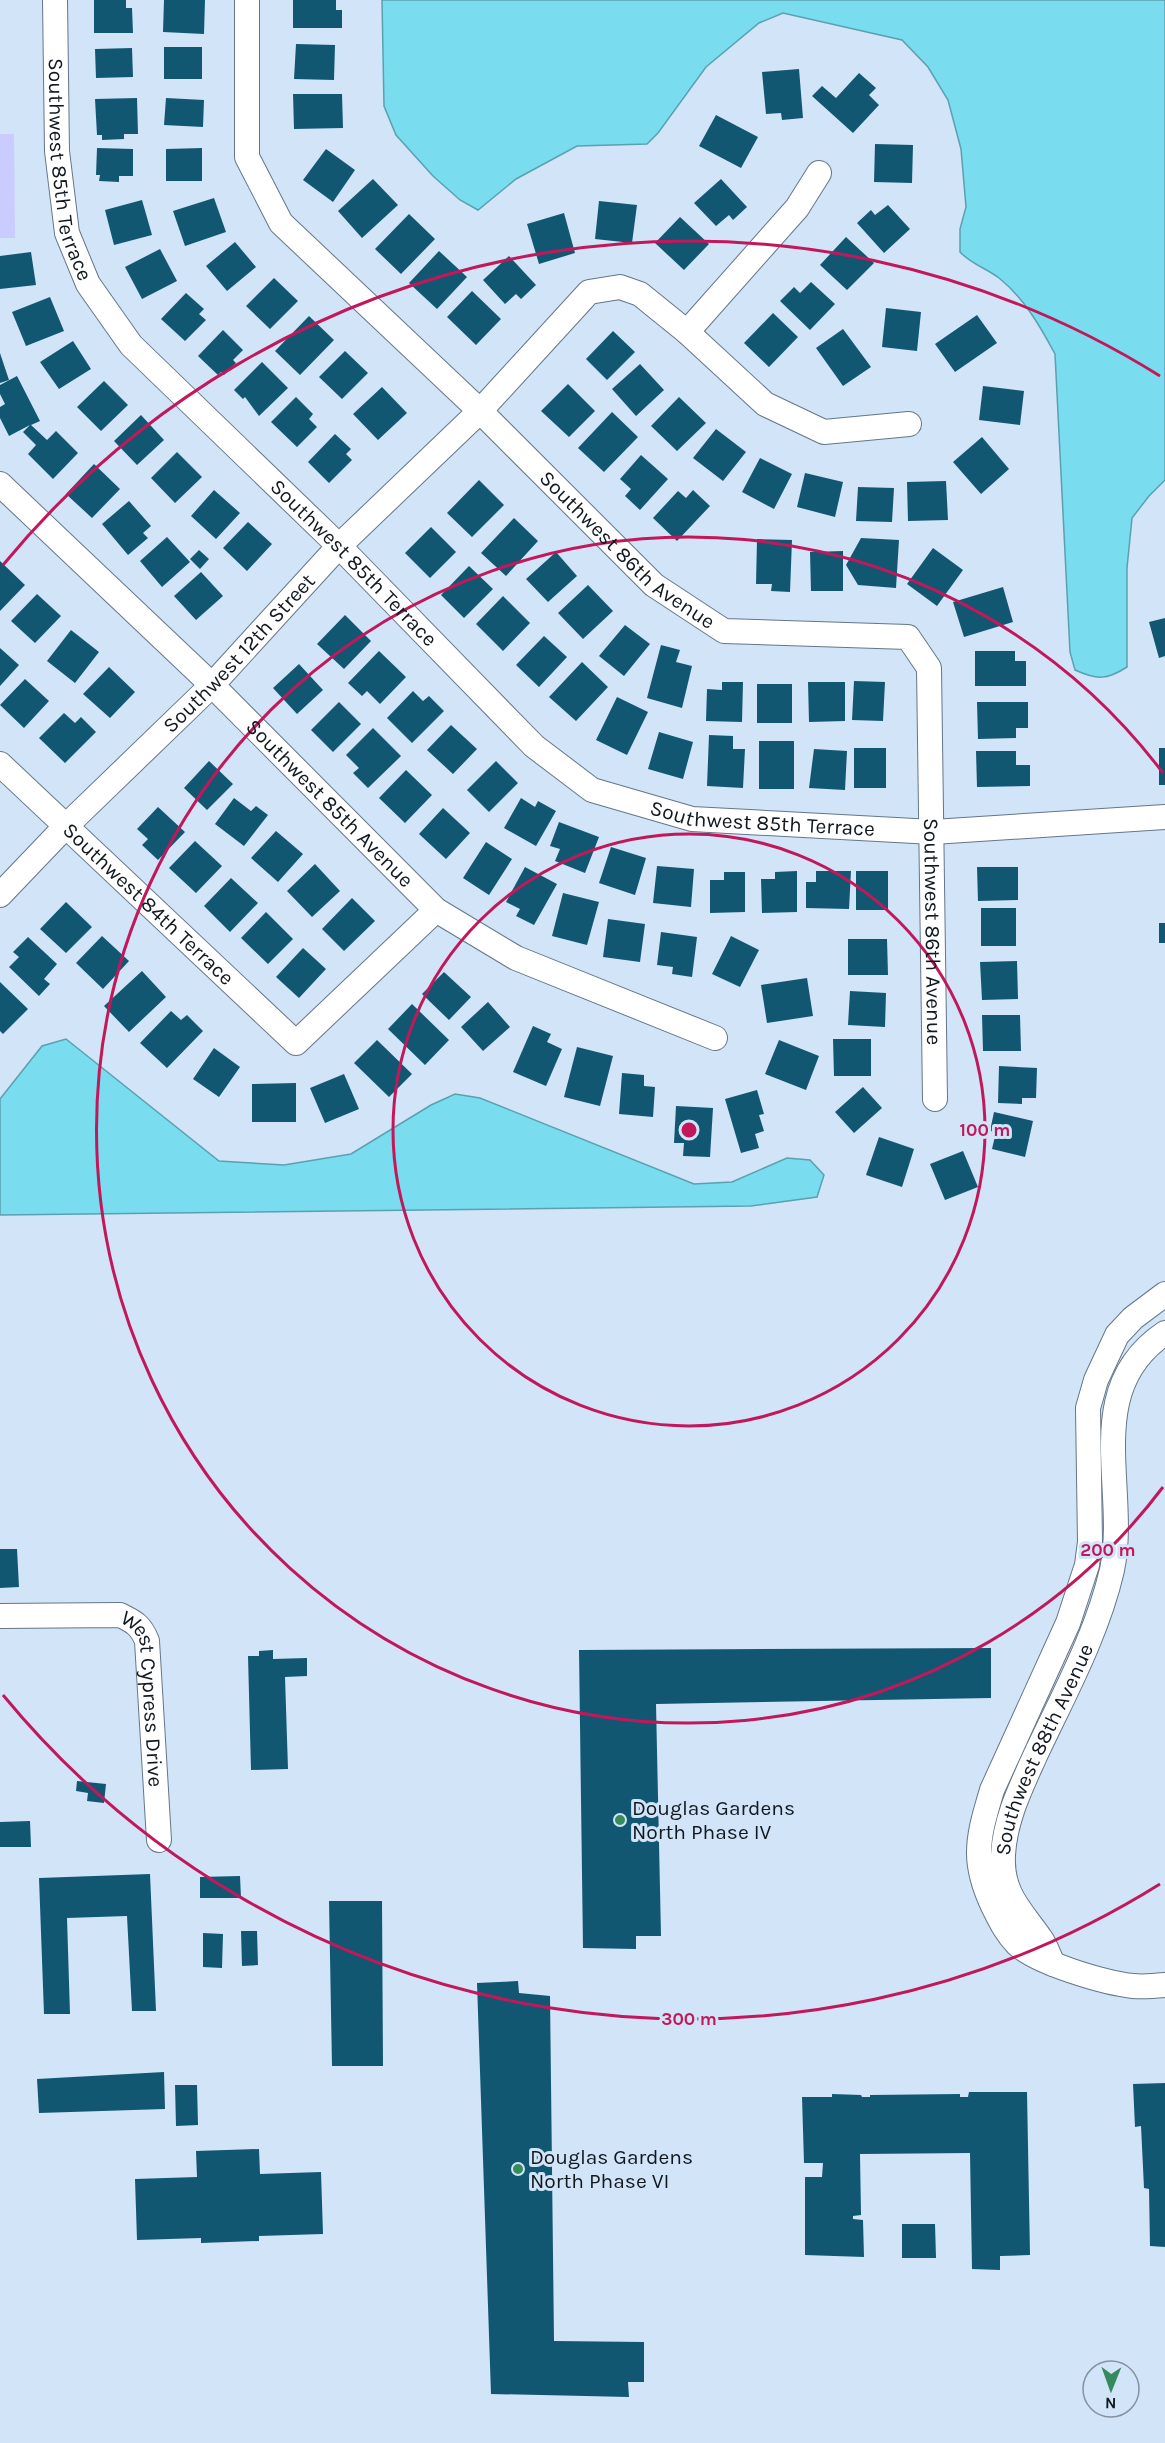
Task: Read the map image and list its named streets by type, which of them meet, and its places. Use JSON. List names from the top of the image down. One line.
{"streets":{"street":["Southwest 85th Terrace","Southwest 86th Avenue","Southwest 12th Street","Southwest 85th Avenue","Southwest 84th Terrace","West Cypress Drive","Southwest 88th Avenue"]},"crossings":[["Southwest 85th Terrace","Southwest 86th Avenue"],["Southwest 85th Terrace","Southwest 12th Street"],["Southwest 86th Avenue","Southwest 12th Street"],["Southwest 12th Street","Southwest 85th Avenue"],["Southwest 12th Street","Southwest 84th Terrace"],["Southwest 85th Avenue","Southwest 84th Terrace"]],"places":["Douglas Gardens North Phase IV","Douglas Gardens North Phase VI"],"north":"bottom","rings":["100 m","200 m","300 m"]}
